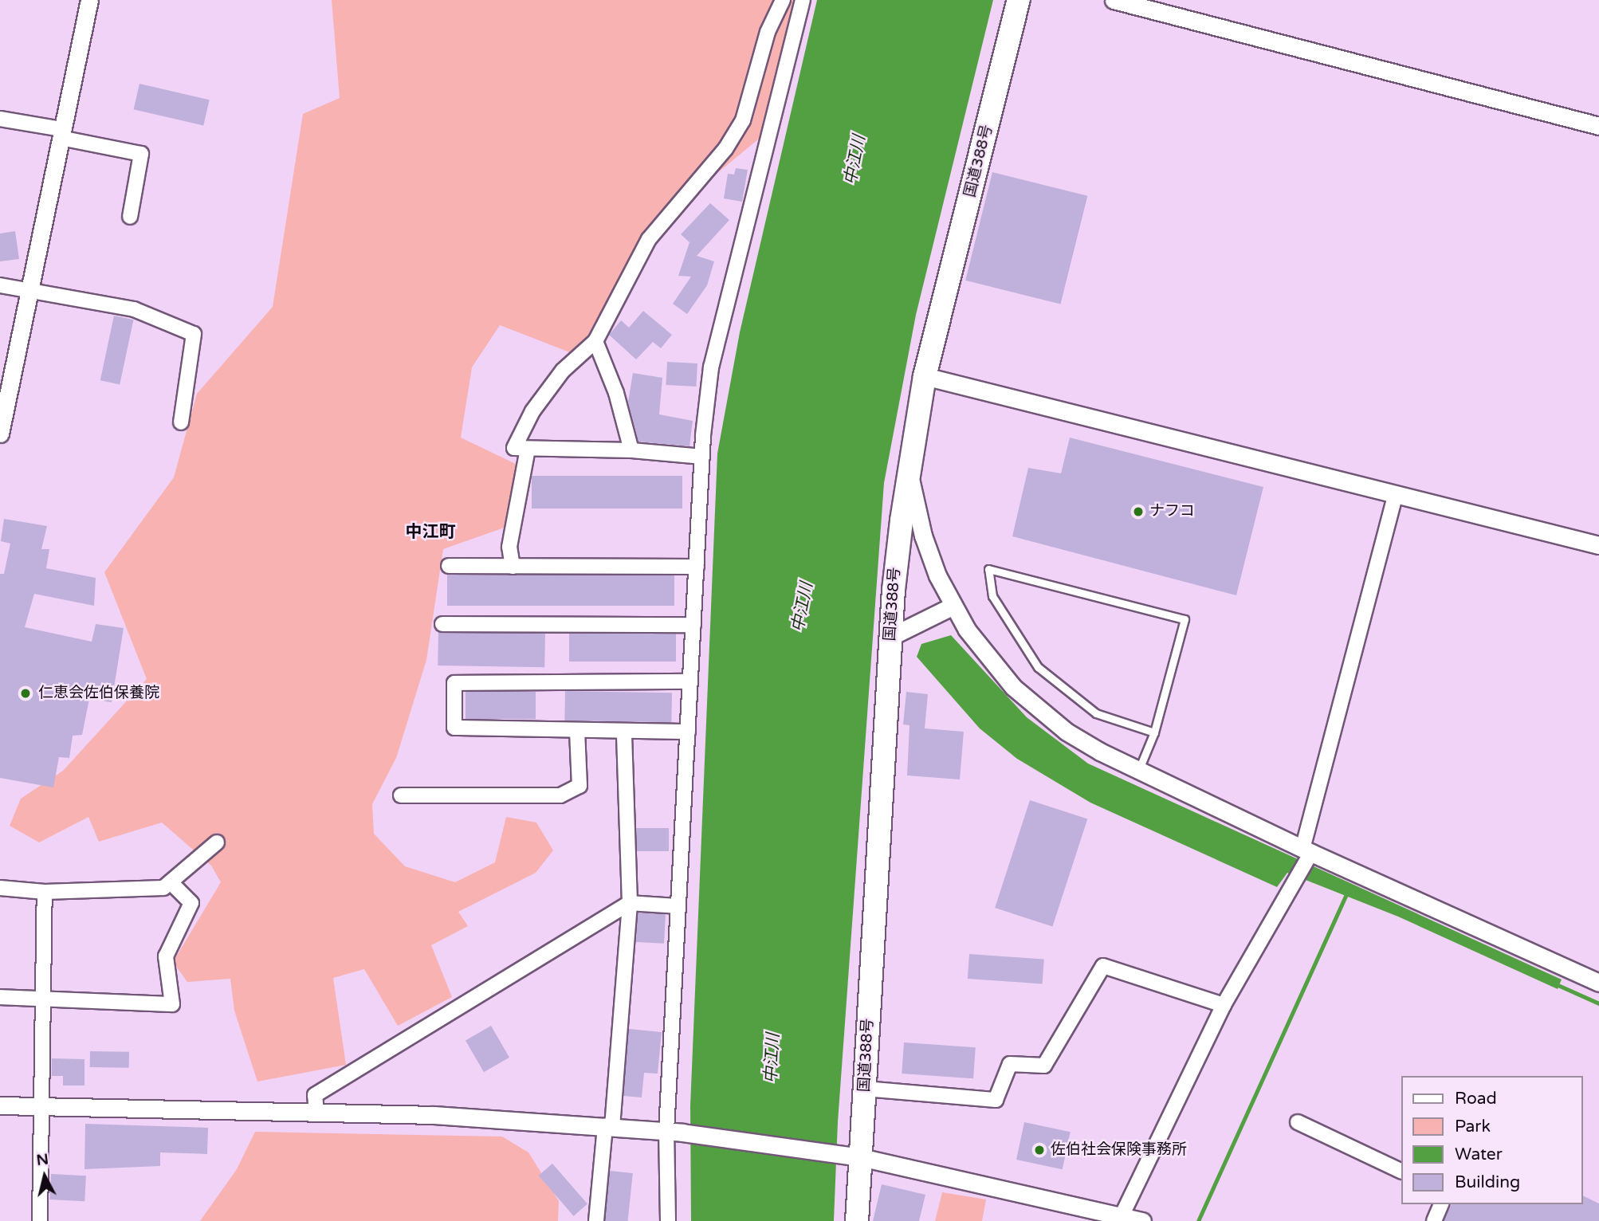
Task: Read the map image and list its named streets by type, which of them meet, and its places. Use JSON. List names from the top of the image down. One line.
{"streets":{"highway":["国道388号"]},"districts":["中江町"],"water":["中江川"],"places":["ナフコ","仁恵会佐伯保養院","佐伯社会保険事務所"],"legend":["Road","Park","Water","Building"],"north":"top"}
